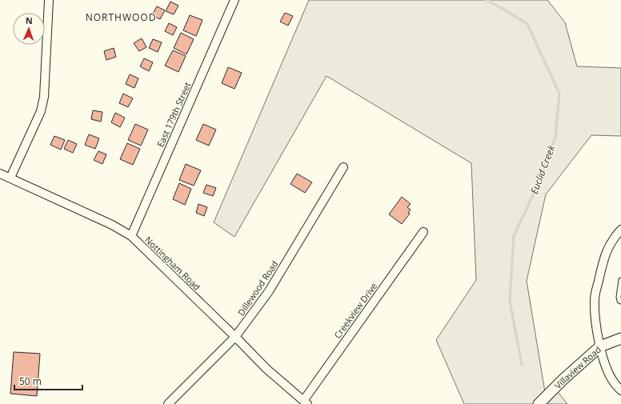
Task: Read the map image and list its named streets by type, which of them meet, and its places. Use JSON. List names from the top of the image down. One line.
{"streets":{"street":["East 179th Street","Nottingham Road","Dillewood Road","Creekview Drive","Villaview Road"]},"crossings":[["East 179th Street","Nottingham Road"],["Nottingham Road","Dillewood Road"],["Nottingham Road","Creekview Drive"]],"districts":["NORTHWOOD"],"water":["Euclid Creek"],"scale_bar":"50 m","north":"top"}
